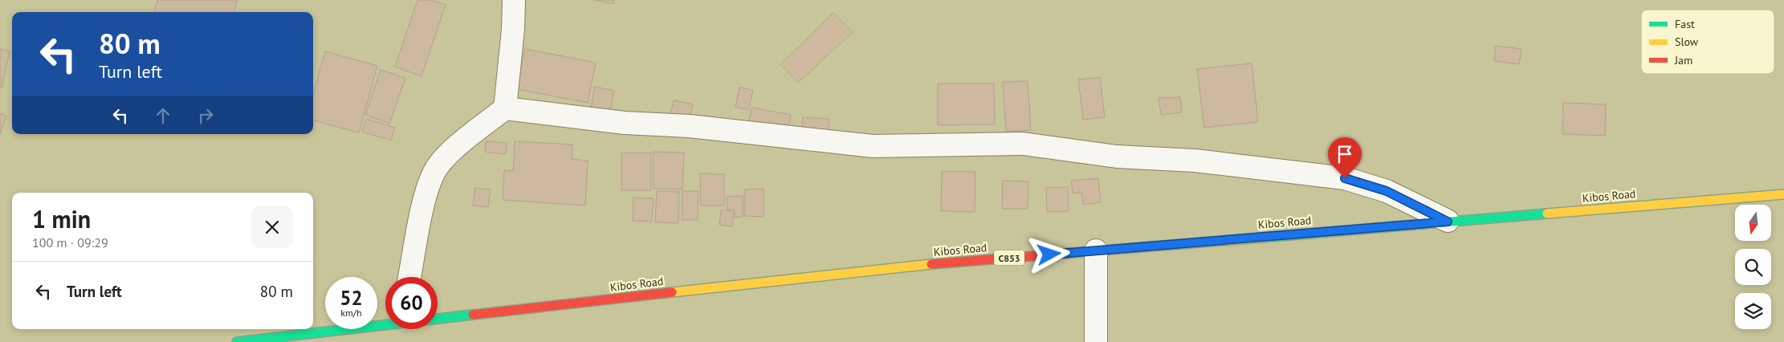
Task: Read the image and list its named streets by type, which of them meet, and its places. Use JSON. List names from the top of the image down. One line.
{"streets":{"main road":["Kibos Road","C853"]},"legend":["Fast","Slow","Jam"],"north":"bottom","page":{"turn":["80 m","Turn left"],"heading":["1 min","100 m · 09:29"],"list":[{"name":"Turn left","value":"80 m"}],"speed":"52 km/h","limit":"60"}}
